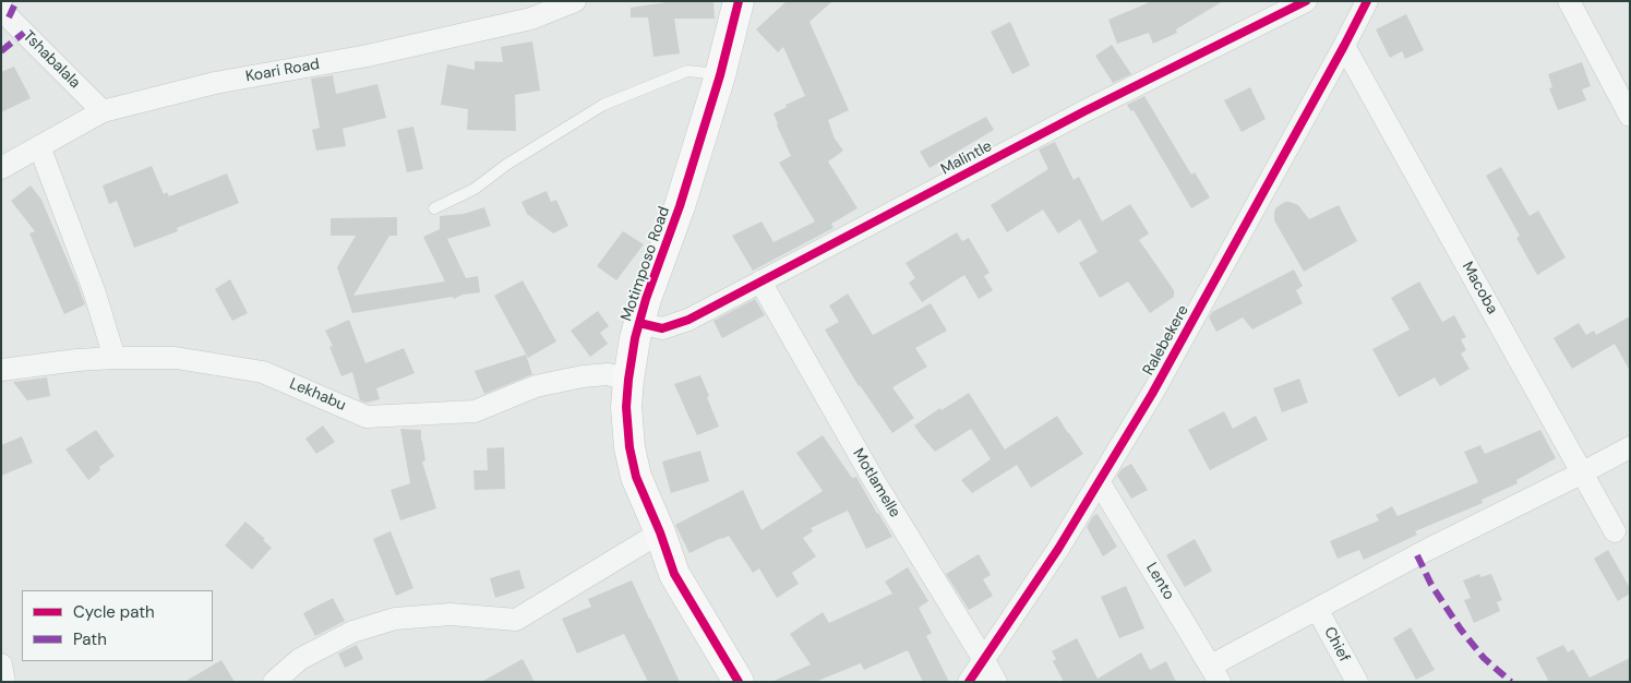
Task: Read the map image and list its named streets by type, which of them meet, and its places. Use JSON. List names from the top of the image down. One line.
{"streets":{"street":["Tshabalala","Koari Road","Malintle","Motimposo Road","Macoba","Ralebekere","Lekhabu","Motlamelle","Lento","Chief"]},"crossings":[["Tshabalala","Koari Road"],["Malintle","Motimposo Road"],["Malintle","Motlamelle"],["Motimposo Road","Lekhabu"],["Macoba","Ralebekere"],["Ralebekere","Motlamelle"],["Ralebekere","Lento"]],"legend":["Cycle path","Path"]}
